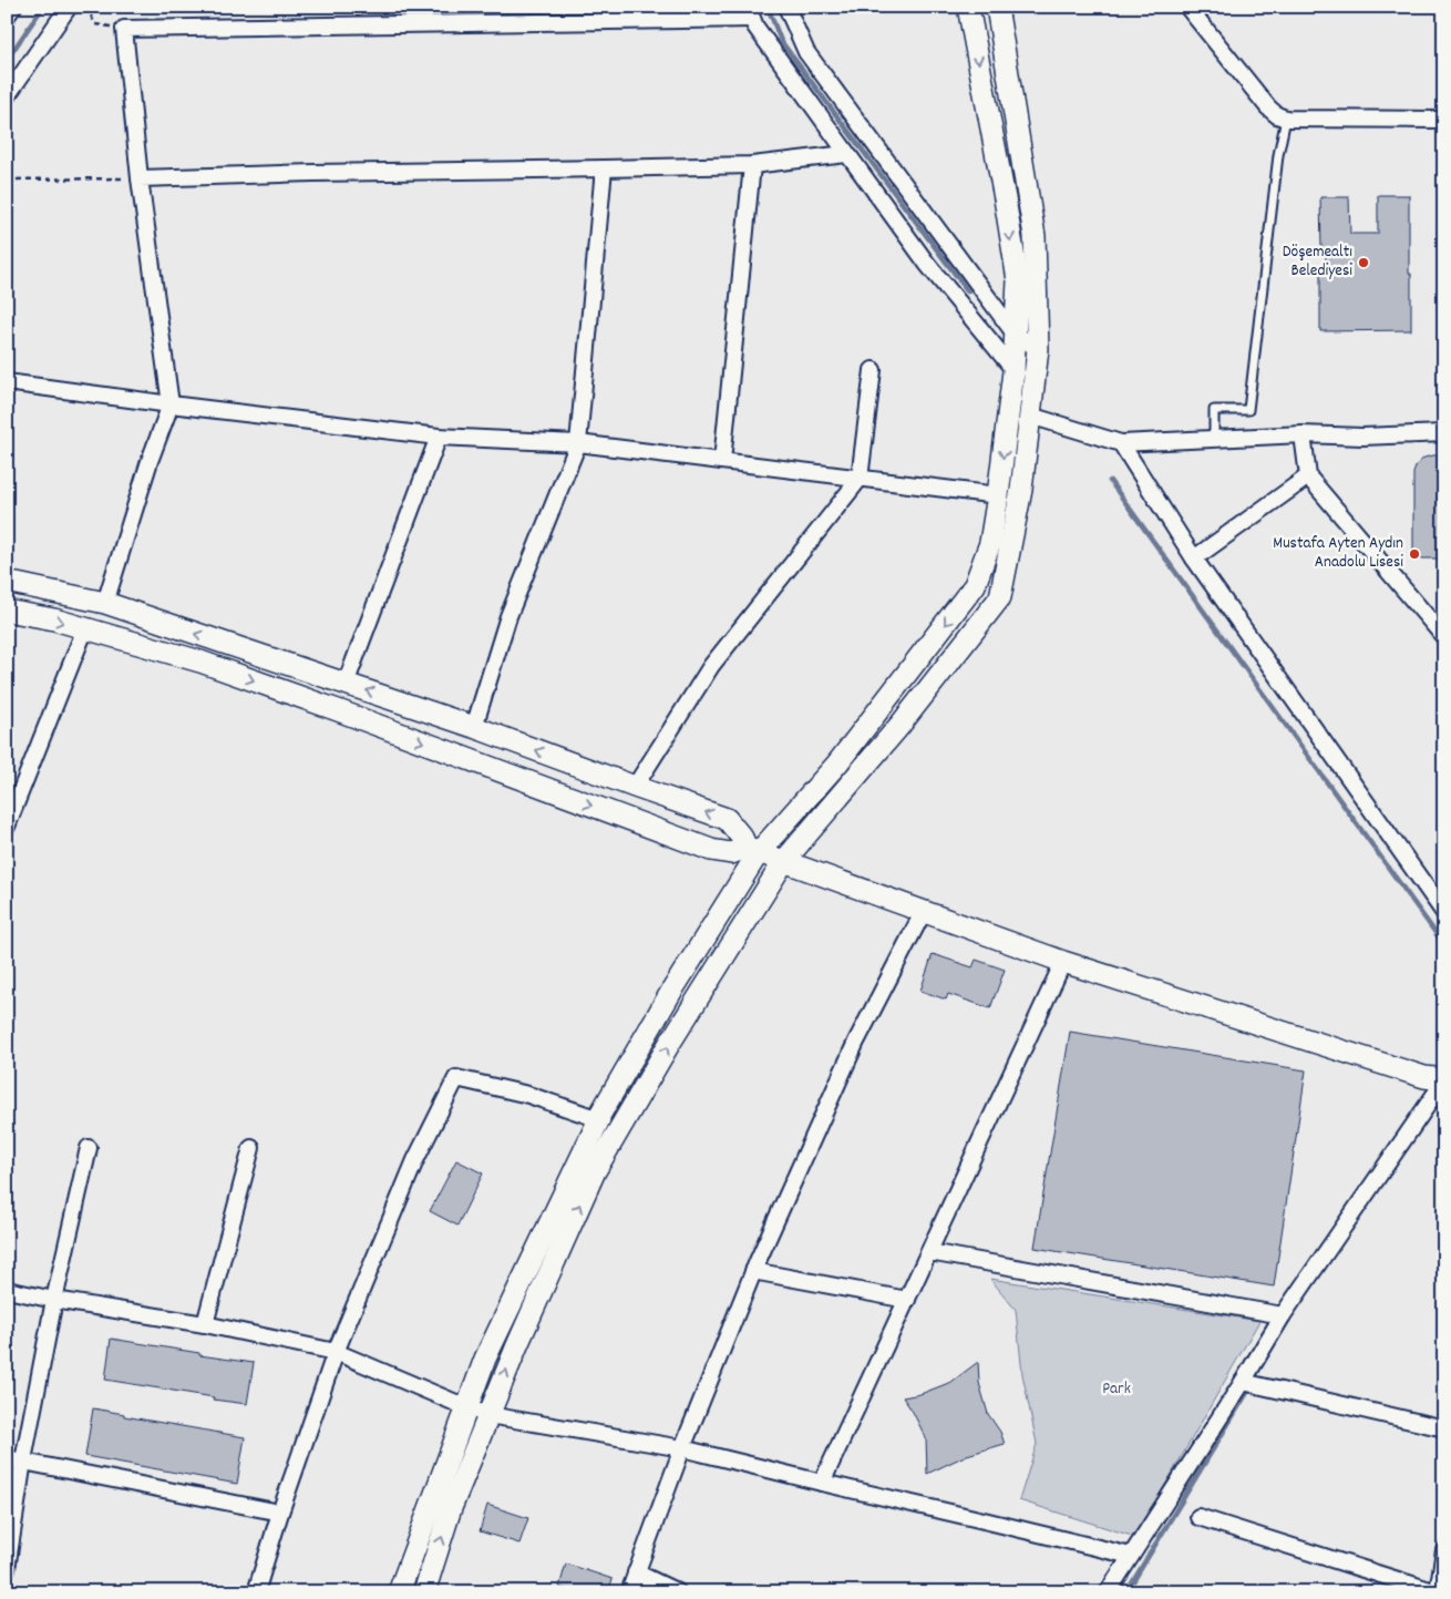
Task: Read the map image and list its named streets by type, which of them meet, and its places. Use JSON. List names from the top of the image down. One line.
{"parks":["Park"],"places":["Döşemealtı Belediyesi","Mustafa Ayten Aydın Anadolu Lisesi"]}
